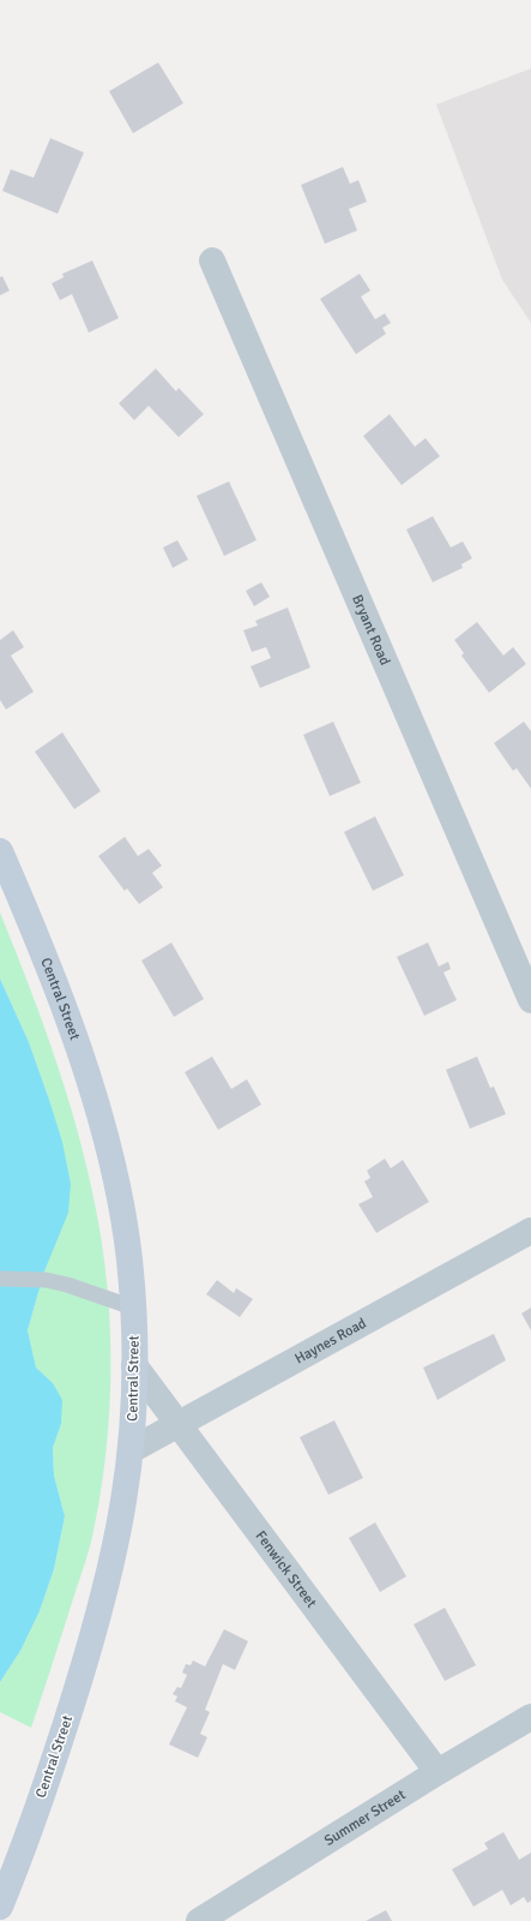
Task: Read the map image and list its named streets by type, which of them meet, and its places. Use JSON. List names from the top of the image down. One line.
{"streets":{"main road":["Central Street"],"street":["Bryant Road","Haynes Road","Fenwick Street","Summer Street"]},"crossings":[["Central Street","Haynes Road"],["Central Street","Fenwick Street"],["Haynes Road","Fenwick Street"],["Fenwick Street","Summer Street"]]}
